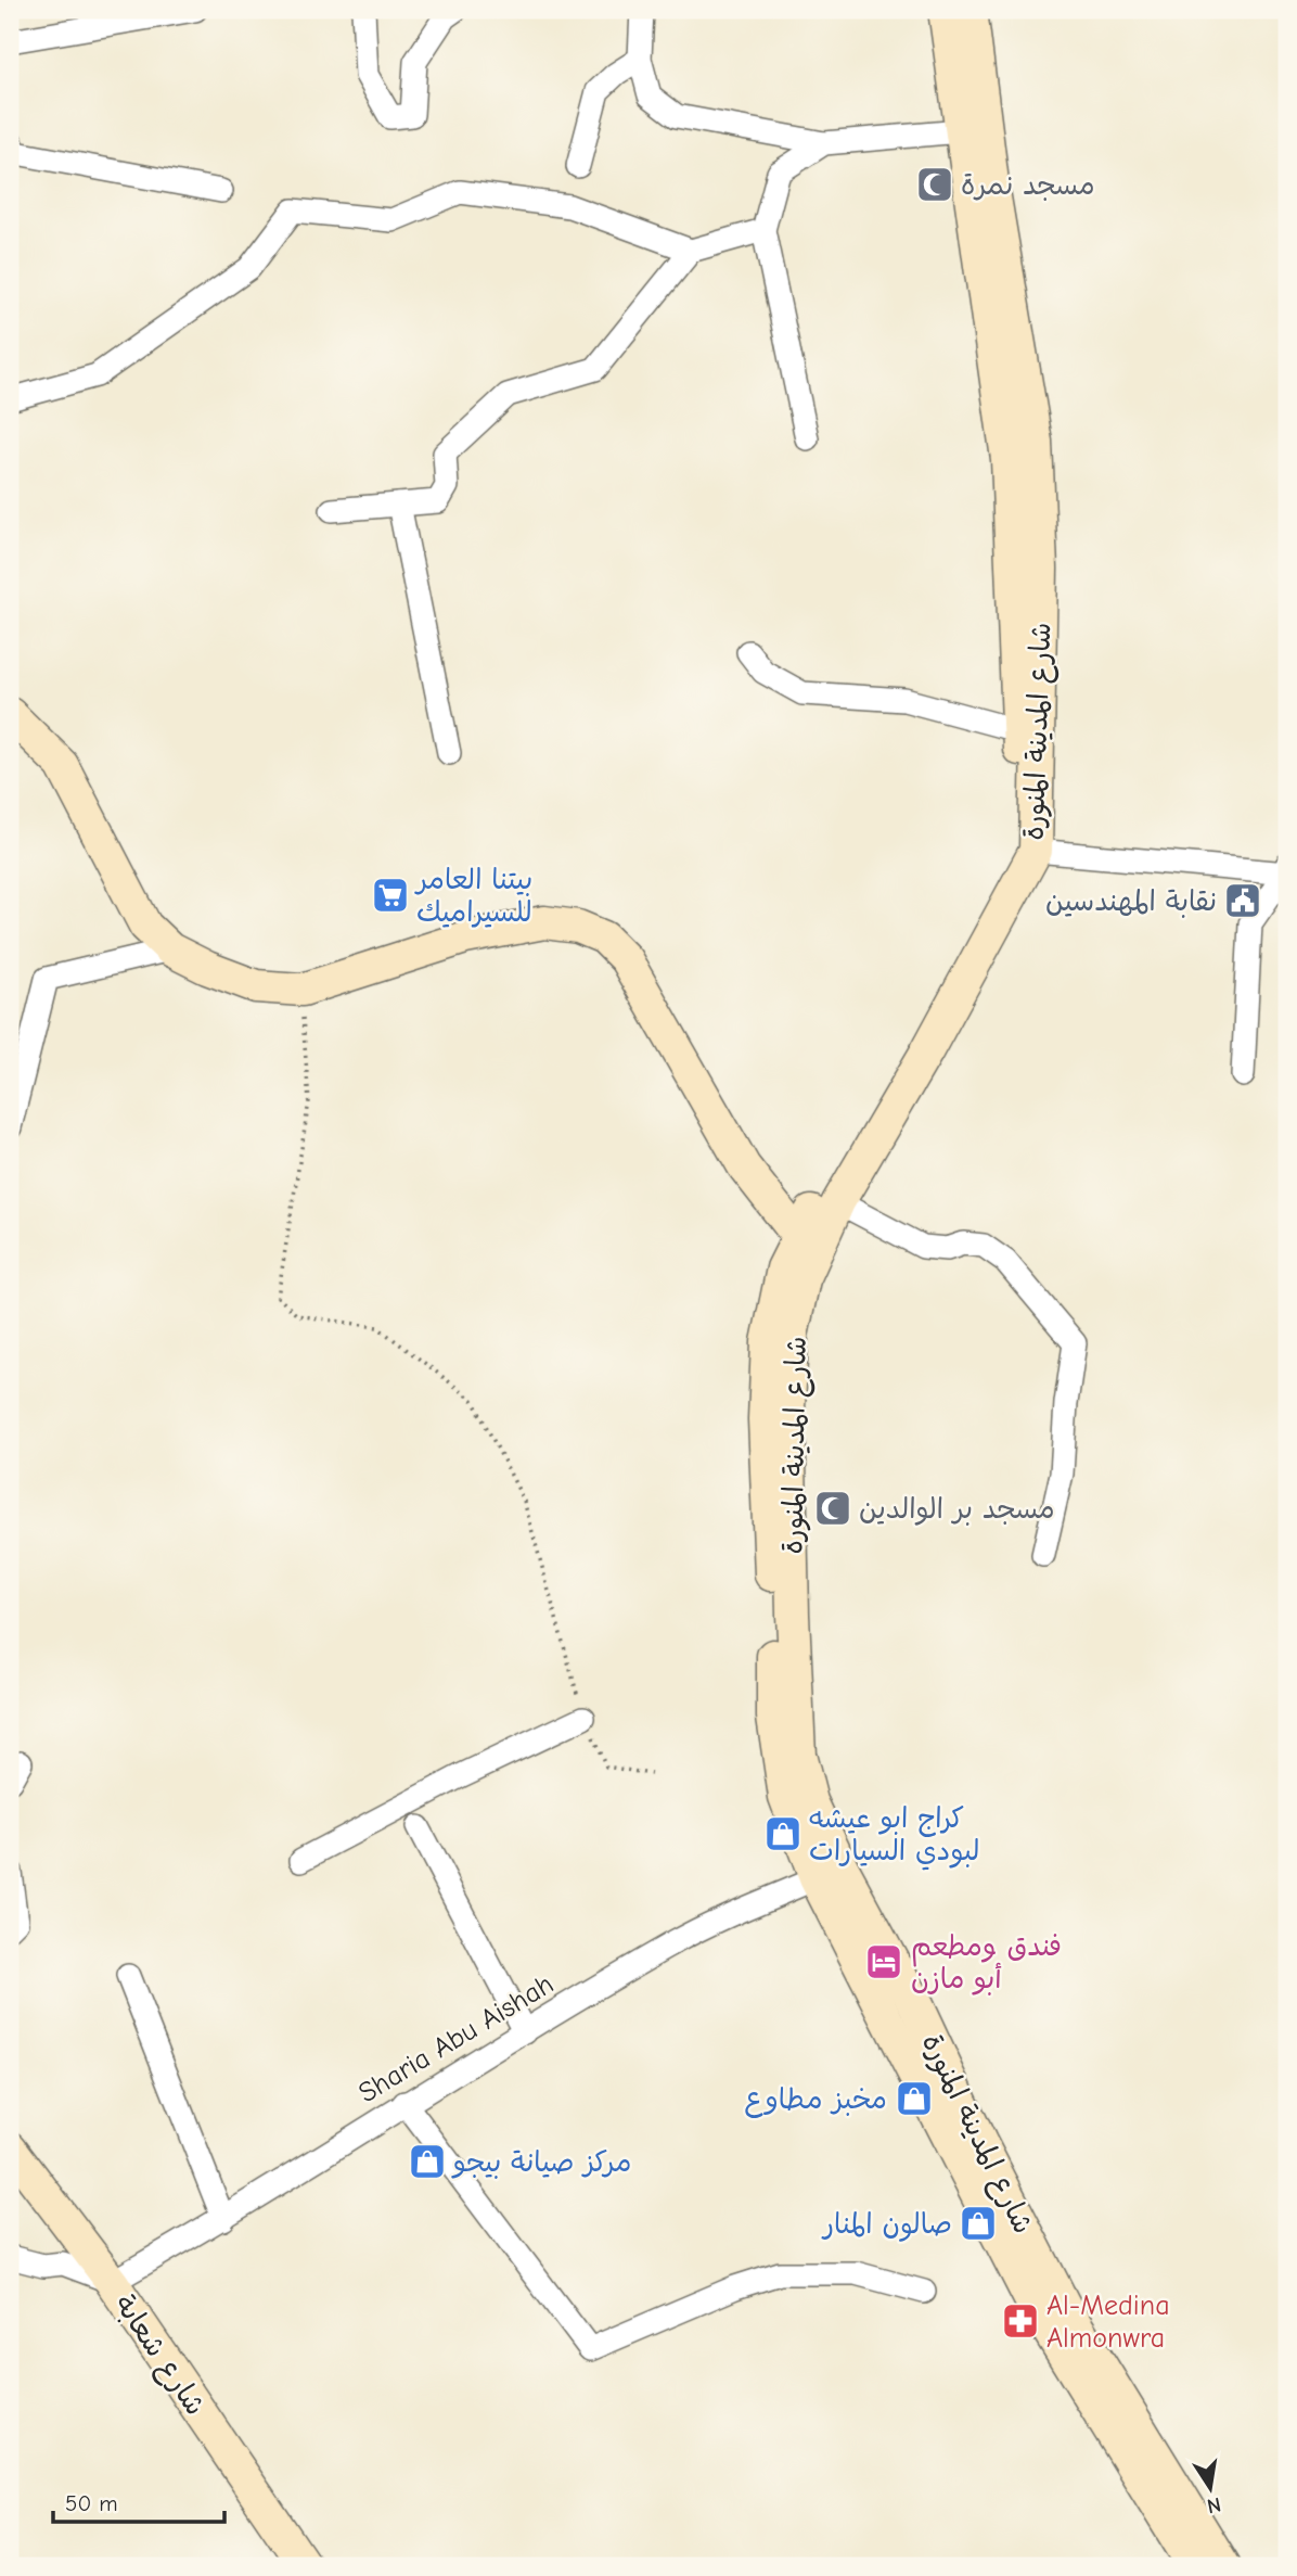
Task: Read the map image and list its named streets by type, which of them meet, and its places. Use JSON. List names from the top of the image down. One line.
{"streets":{"street":["شارع المدينة المنورة","Sharia Abu Aishah","شارع شعابة"]},"crossings":[["شارع المدينة المنورة","Sharia Abu Aishah"],["Sharia Abu Aishah","شارع شعابة"]],"places":{"mosque":["مسجد نمرة","مسجد بر الوالدين"],"supermarket":["بيتنا العامر للسيراميك"],"public building":["نقابة المهندسين"],"shop":["كراج ابو عيشه لبودي السيارات","مخبز مطاوع","مركز صيانة بيجو","صالون المنار"],"hotel":["فندق ومطعم أبو مازن"],"pharmacy":["Al-Medina Almonwra"]},"scale_bar":"50 m","north":"bottom"}
